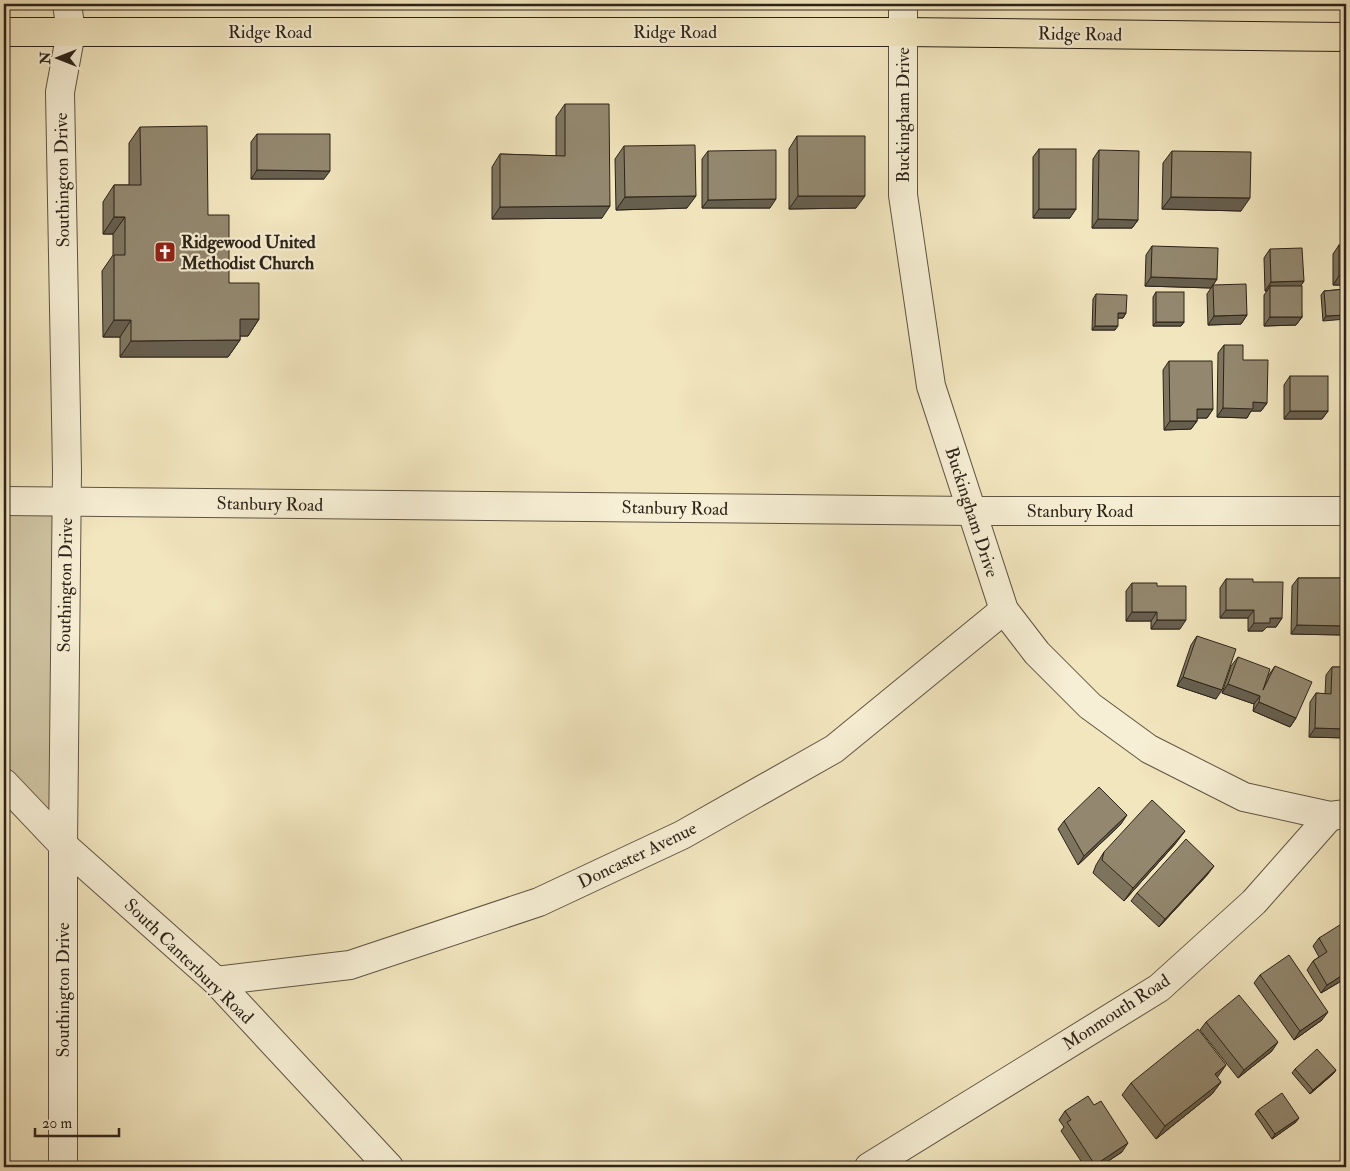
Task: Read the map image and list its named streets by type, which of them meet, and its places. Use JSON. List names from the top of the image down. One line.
{"streets":{"main road":["Ridge Road"],"street":["Buckingham Drive","Southington Drive","Stanbury Road","Doncaster Avenue","South Canterbury Road","Monmouth Road"]},"crossings":[["Ridge Road","Buckingham Drive"],["Ridge Road","Southington Drive"],["Buckingham Drive","Stanbury Road"],["Buckingham Drive","Doncaster Avenue"],["Buckingham Drive","Monmouth Road"],["Southington Drive","Stanbury Road"],["Southington Drive","South Canterbury Road"],["Doncaster Avenue","South Canterbury Road"]],"places":{"church":["Ridgewood United Methodist Church"]},"scale_bar":"20 m","north":"left"}
